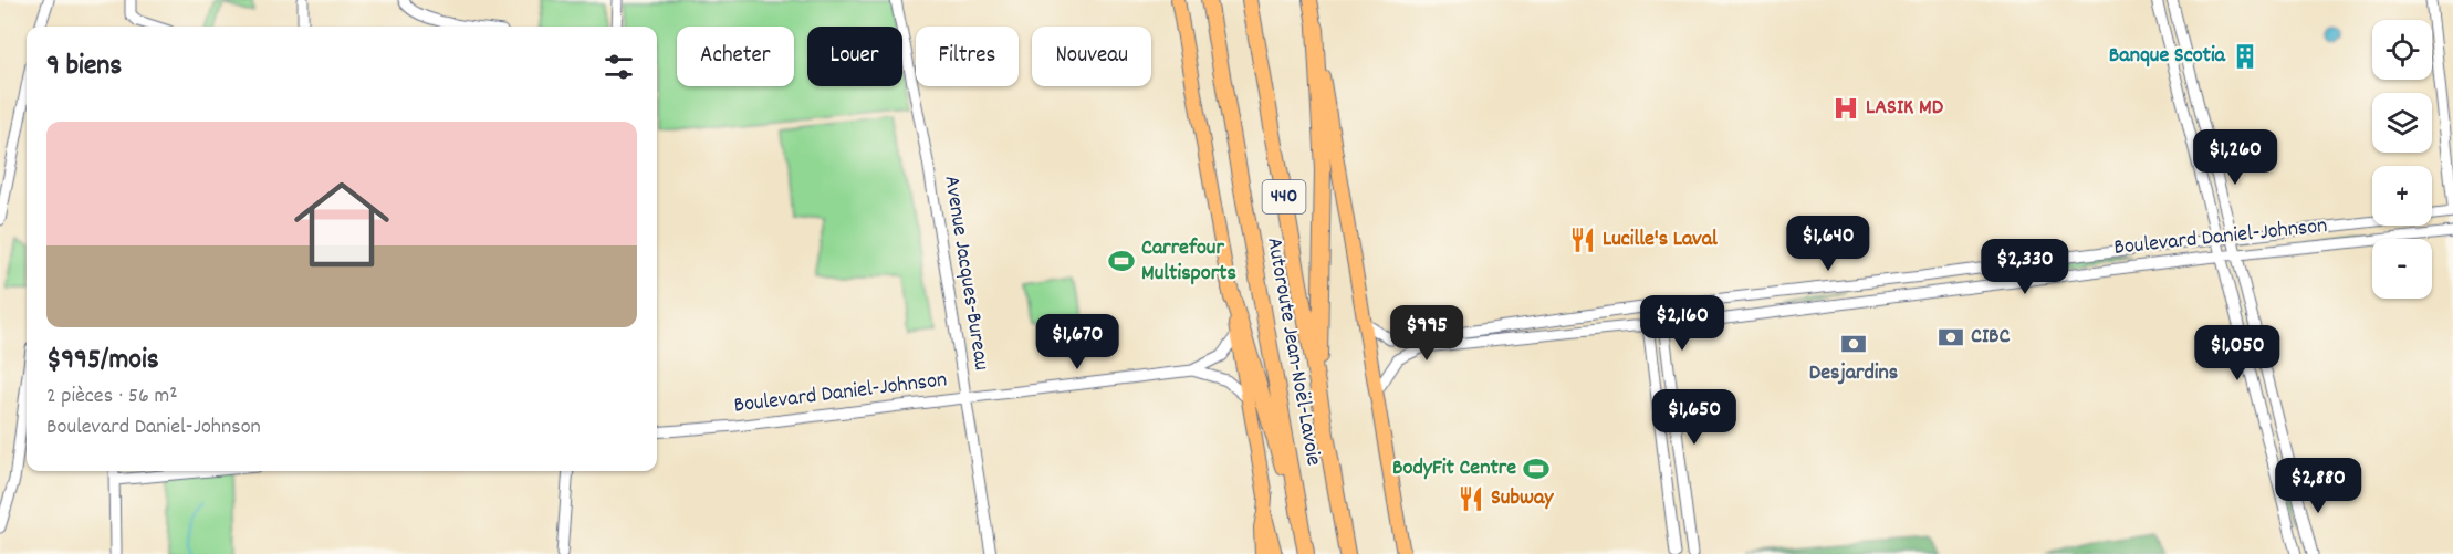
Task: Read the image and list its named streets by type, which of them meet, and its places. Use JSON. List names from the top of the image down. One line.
{"streets":{"highway":["440","Autoroute Jean-Noël-Lavoie"],"street":["Boulevard Daniel-Johnson","Avenue Jacques-Bureau"]},"crossings":[["Boulevard Daniel-Johnson","Avenue Jacques-Bureau"]],"places":{"building":["Banque Scotia"],"hospital":["LASIK MD"],"restaurant":["Lucille's Laval","Subway"],"sports":["Carrefour Multisports","BodyFit Centre"],"bank":["CIBC","Desjardins"]},"page":{"map_buttons":["+","−"],"chip":["Acheter","Louer","Filtres","Nouveau"],"heading":"9 biens","list":[{"name":"$995/mois","note":"2 pièces · 56 m² · Boulevard Daniel-Johnson"}],"price":["$1,260","$1,640","$2,330","$2,160","$995","$1,670","$1,050","$1,650","$2,880"]}}
